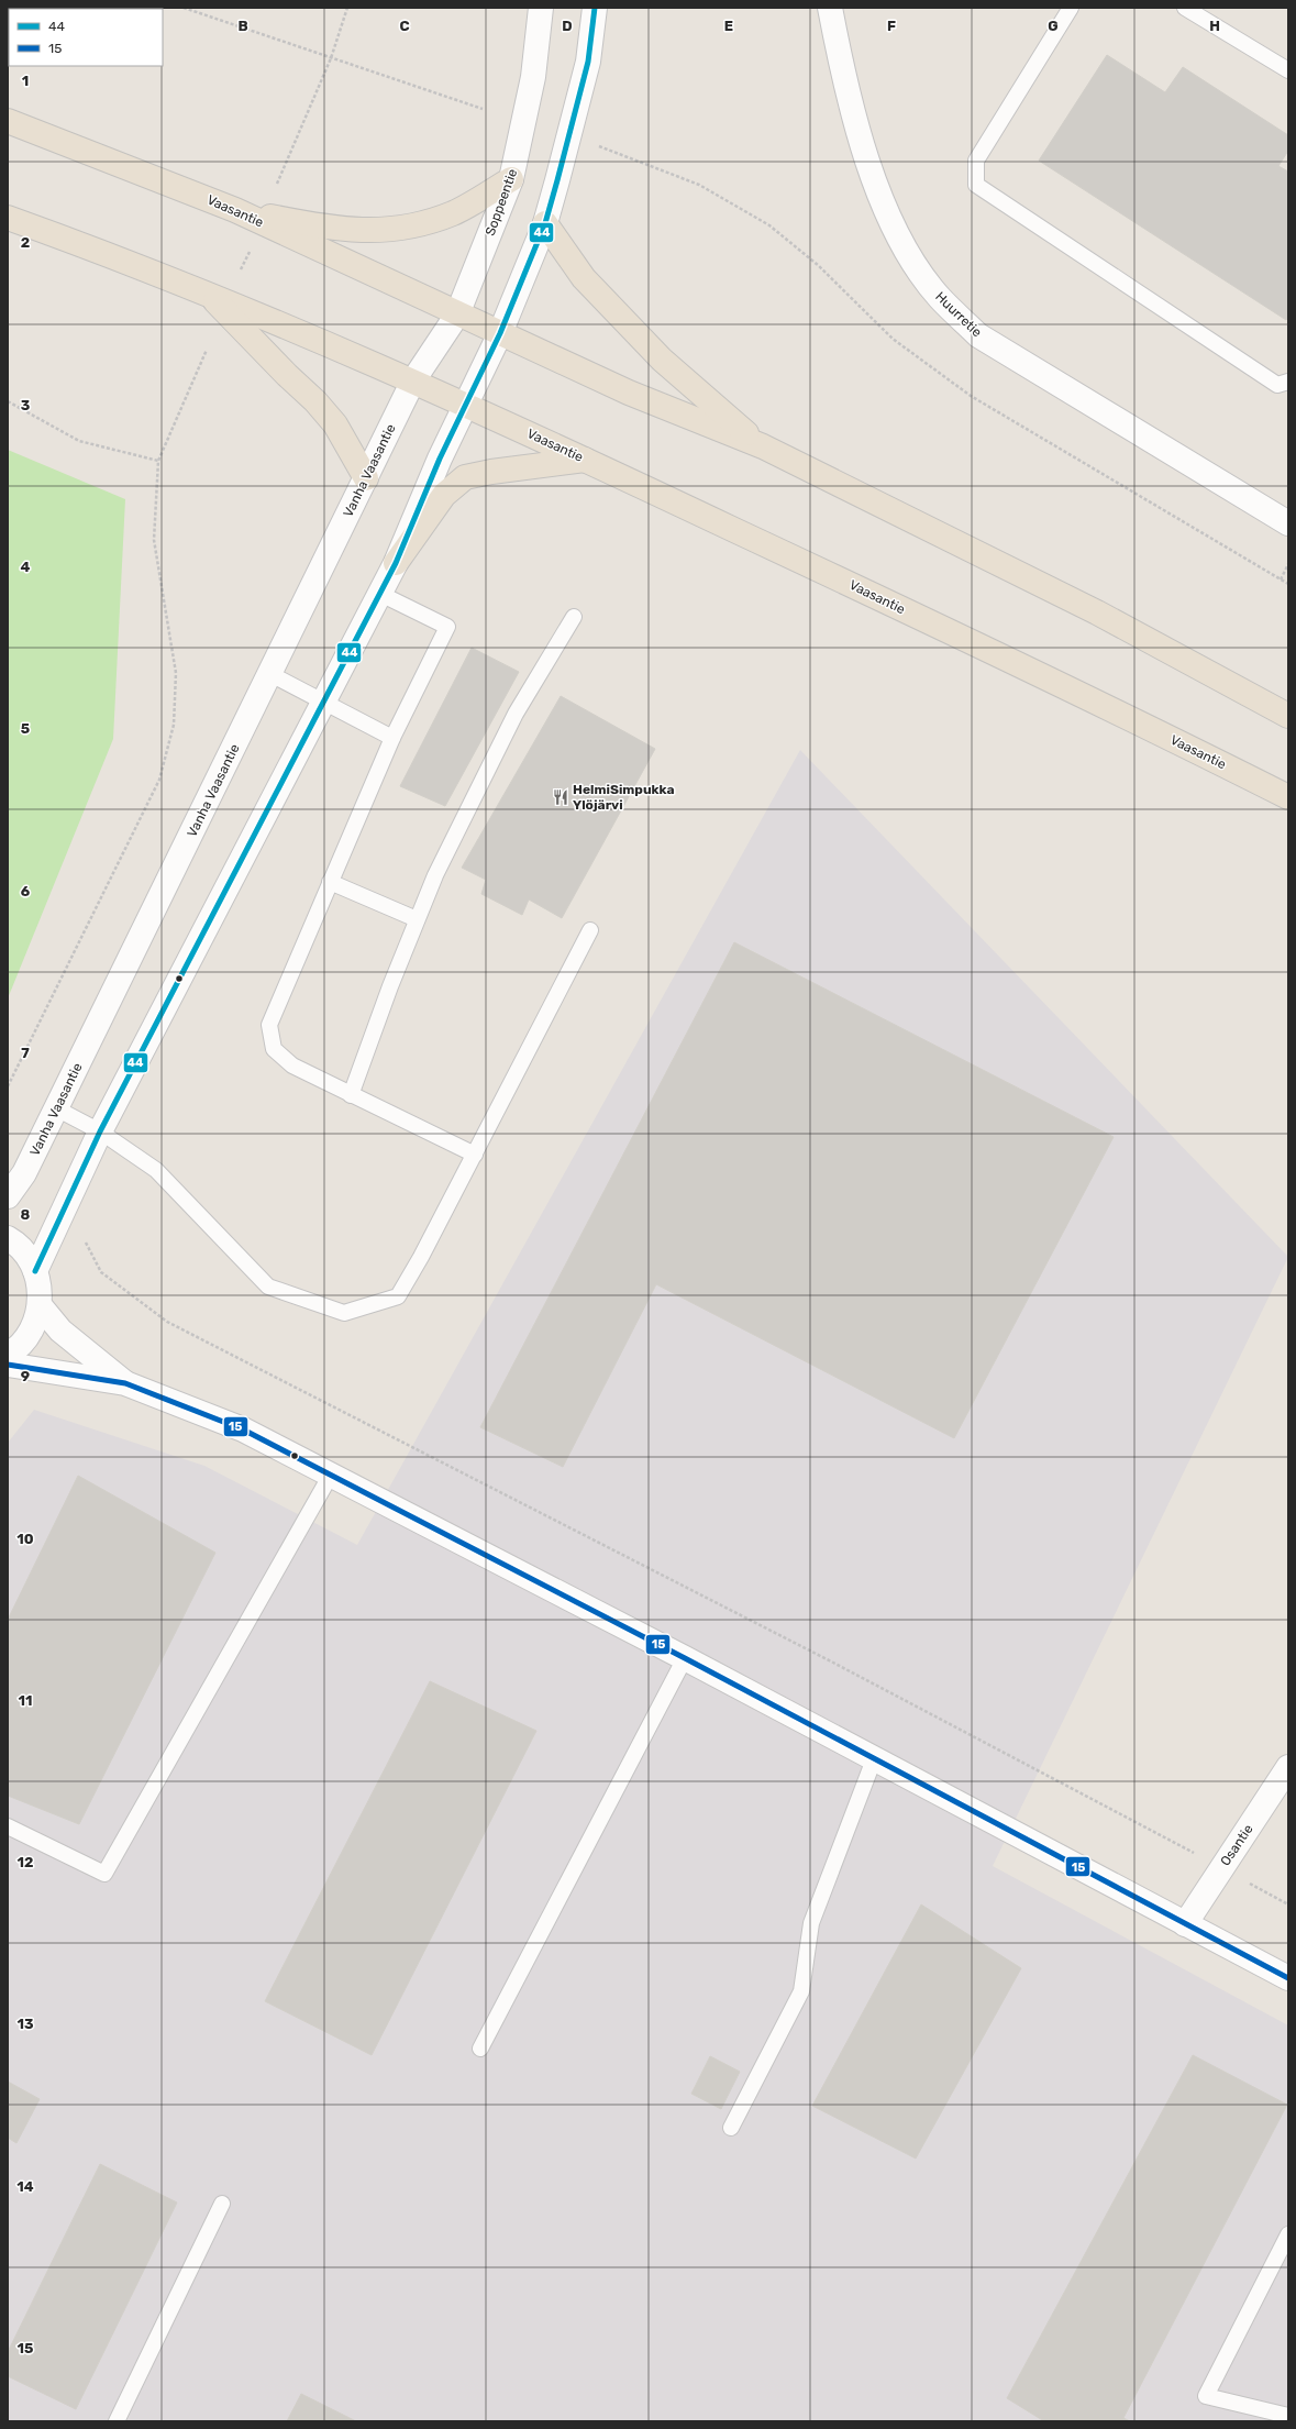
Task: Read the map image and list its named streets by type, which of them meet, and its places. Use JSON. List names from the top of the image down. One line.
{"streets":{"highway":["Vaasantie"],"main road":["Soppeentie","Huurretie","Vanha Vaasantie","Osantie"]},"crossings":[["Soppeentie","Vaasantie"],["Soppeentie","Vanha Vaasantie"],["Vaasantie","Vanha Vaasantie"]],"places":{"restaurant":["HelmiSimpukka Ylöjärvi"]},"lines":["transit line 44","transit line 15"],"legend":["44","15"],"grid":{"columns":["B","C","D","E","F","G","H"],"rows":["1","2","3","4","5","6","7","8","9","10","11","12","13","14","15"]}}
